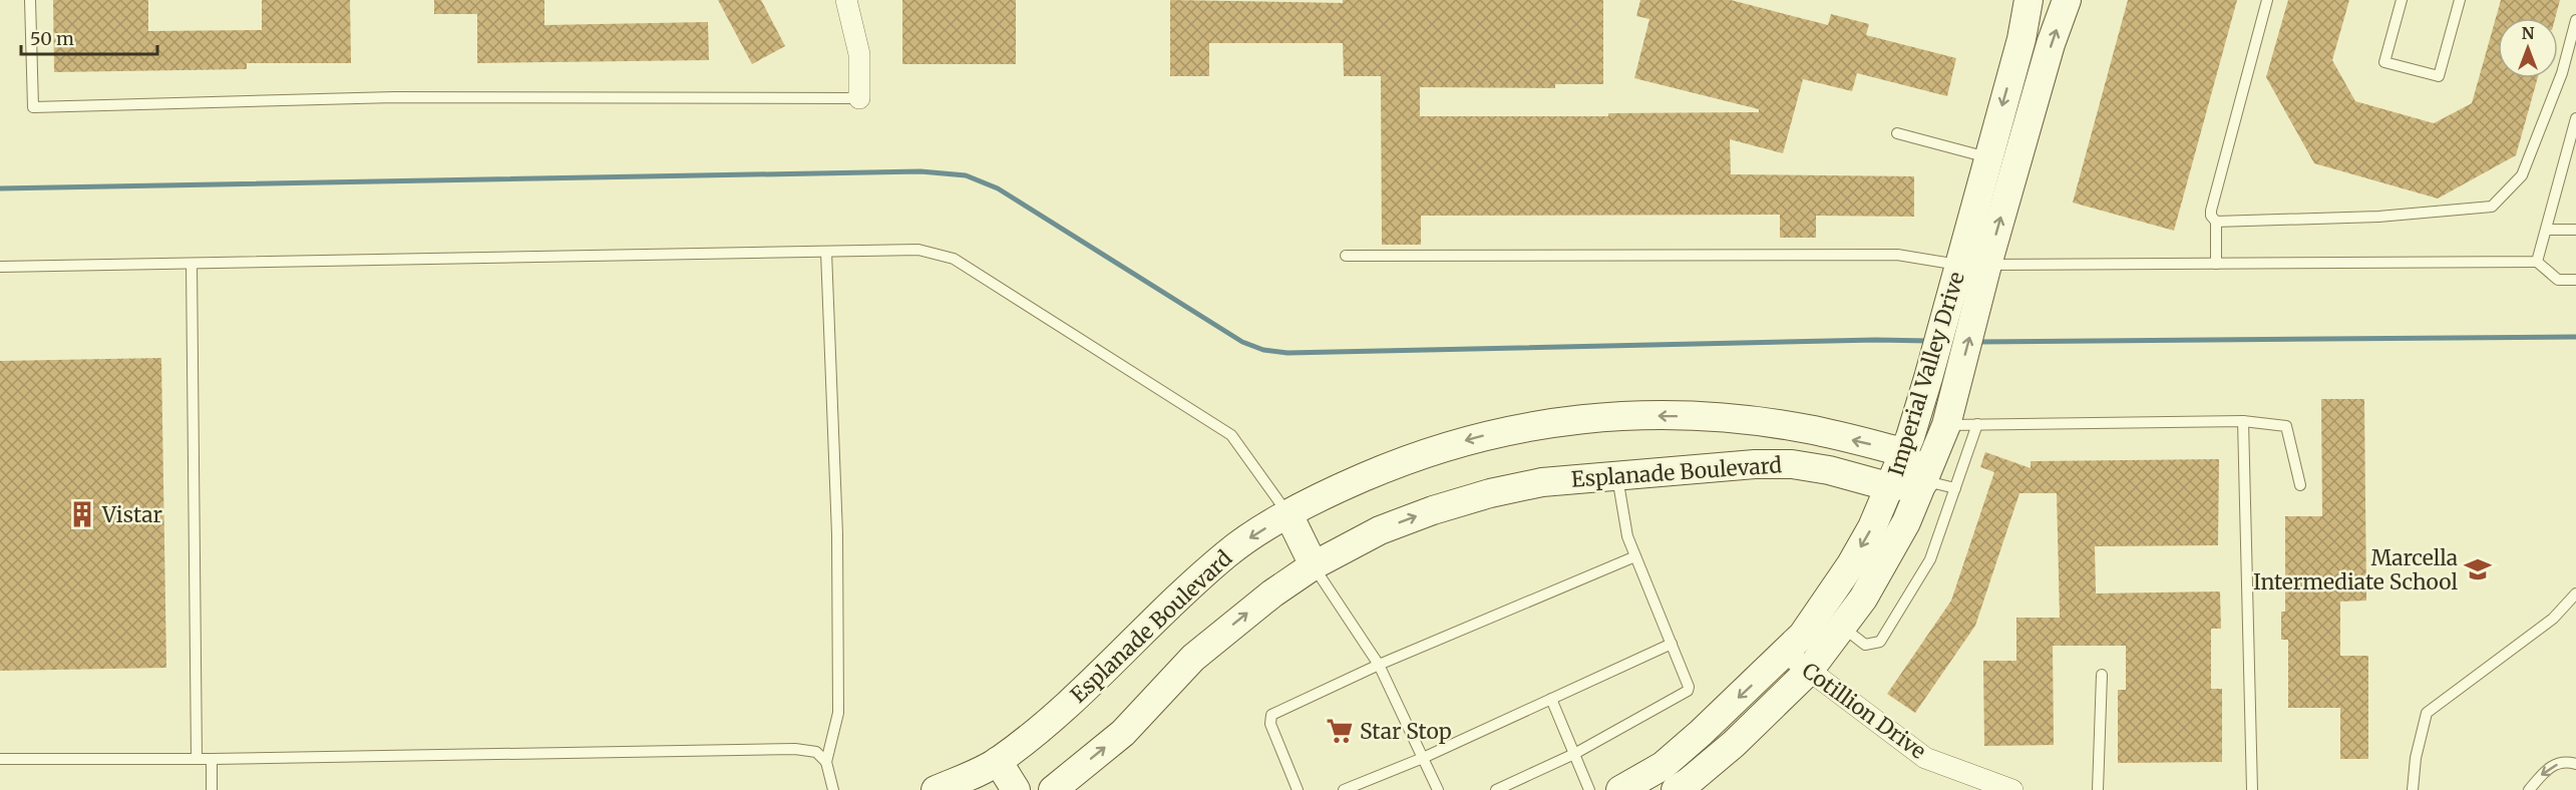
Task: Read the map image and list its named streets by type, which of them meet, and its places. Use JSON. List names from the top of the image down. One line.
{"streets":{"street":["Imperial Valley Drive","Esplanade Boulevard","Cotillion Drive"]},"crossings":[["Imperial Valley Drive","Esplanade Boulevard"],["Imperial Valley Drive","Cotillion Drive"]],"places":{"building":["Vistar"],"school or university":["Marcella Intermediate School"],"supermarket":["Star Stop"]},"scale_bar":"50 m","north":"top"}
